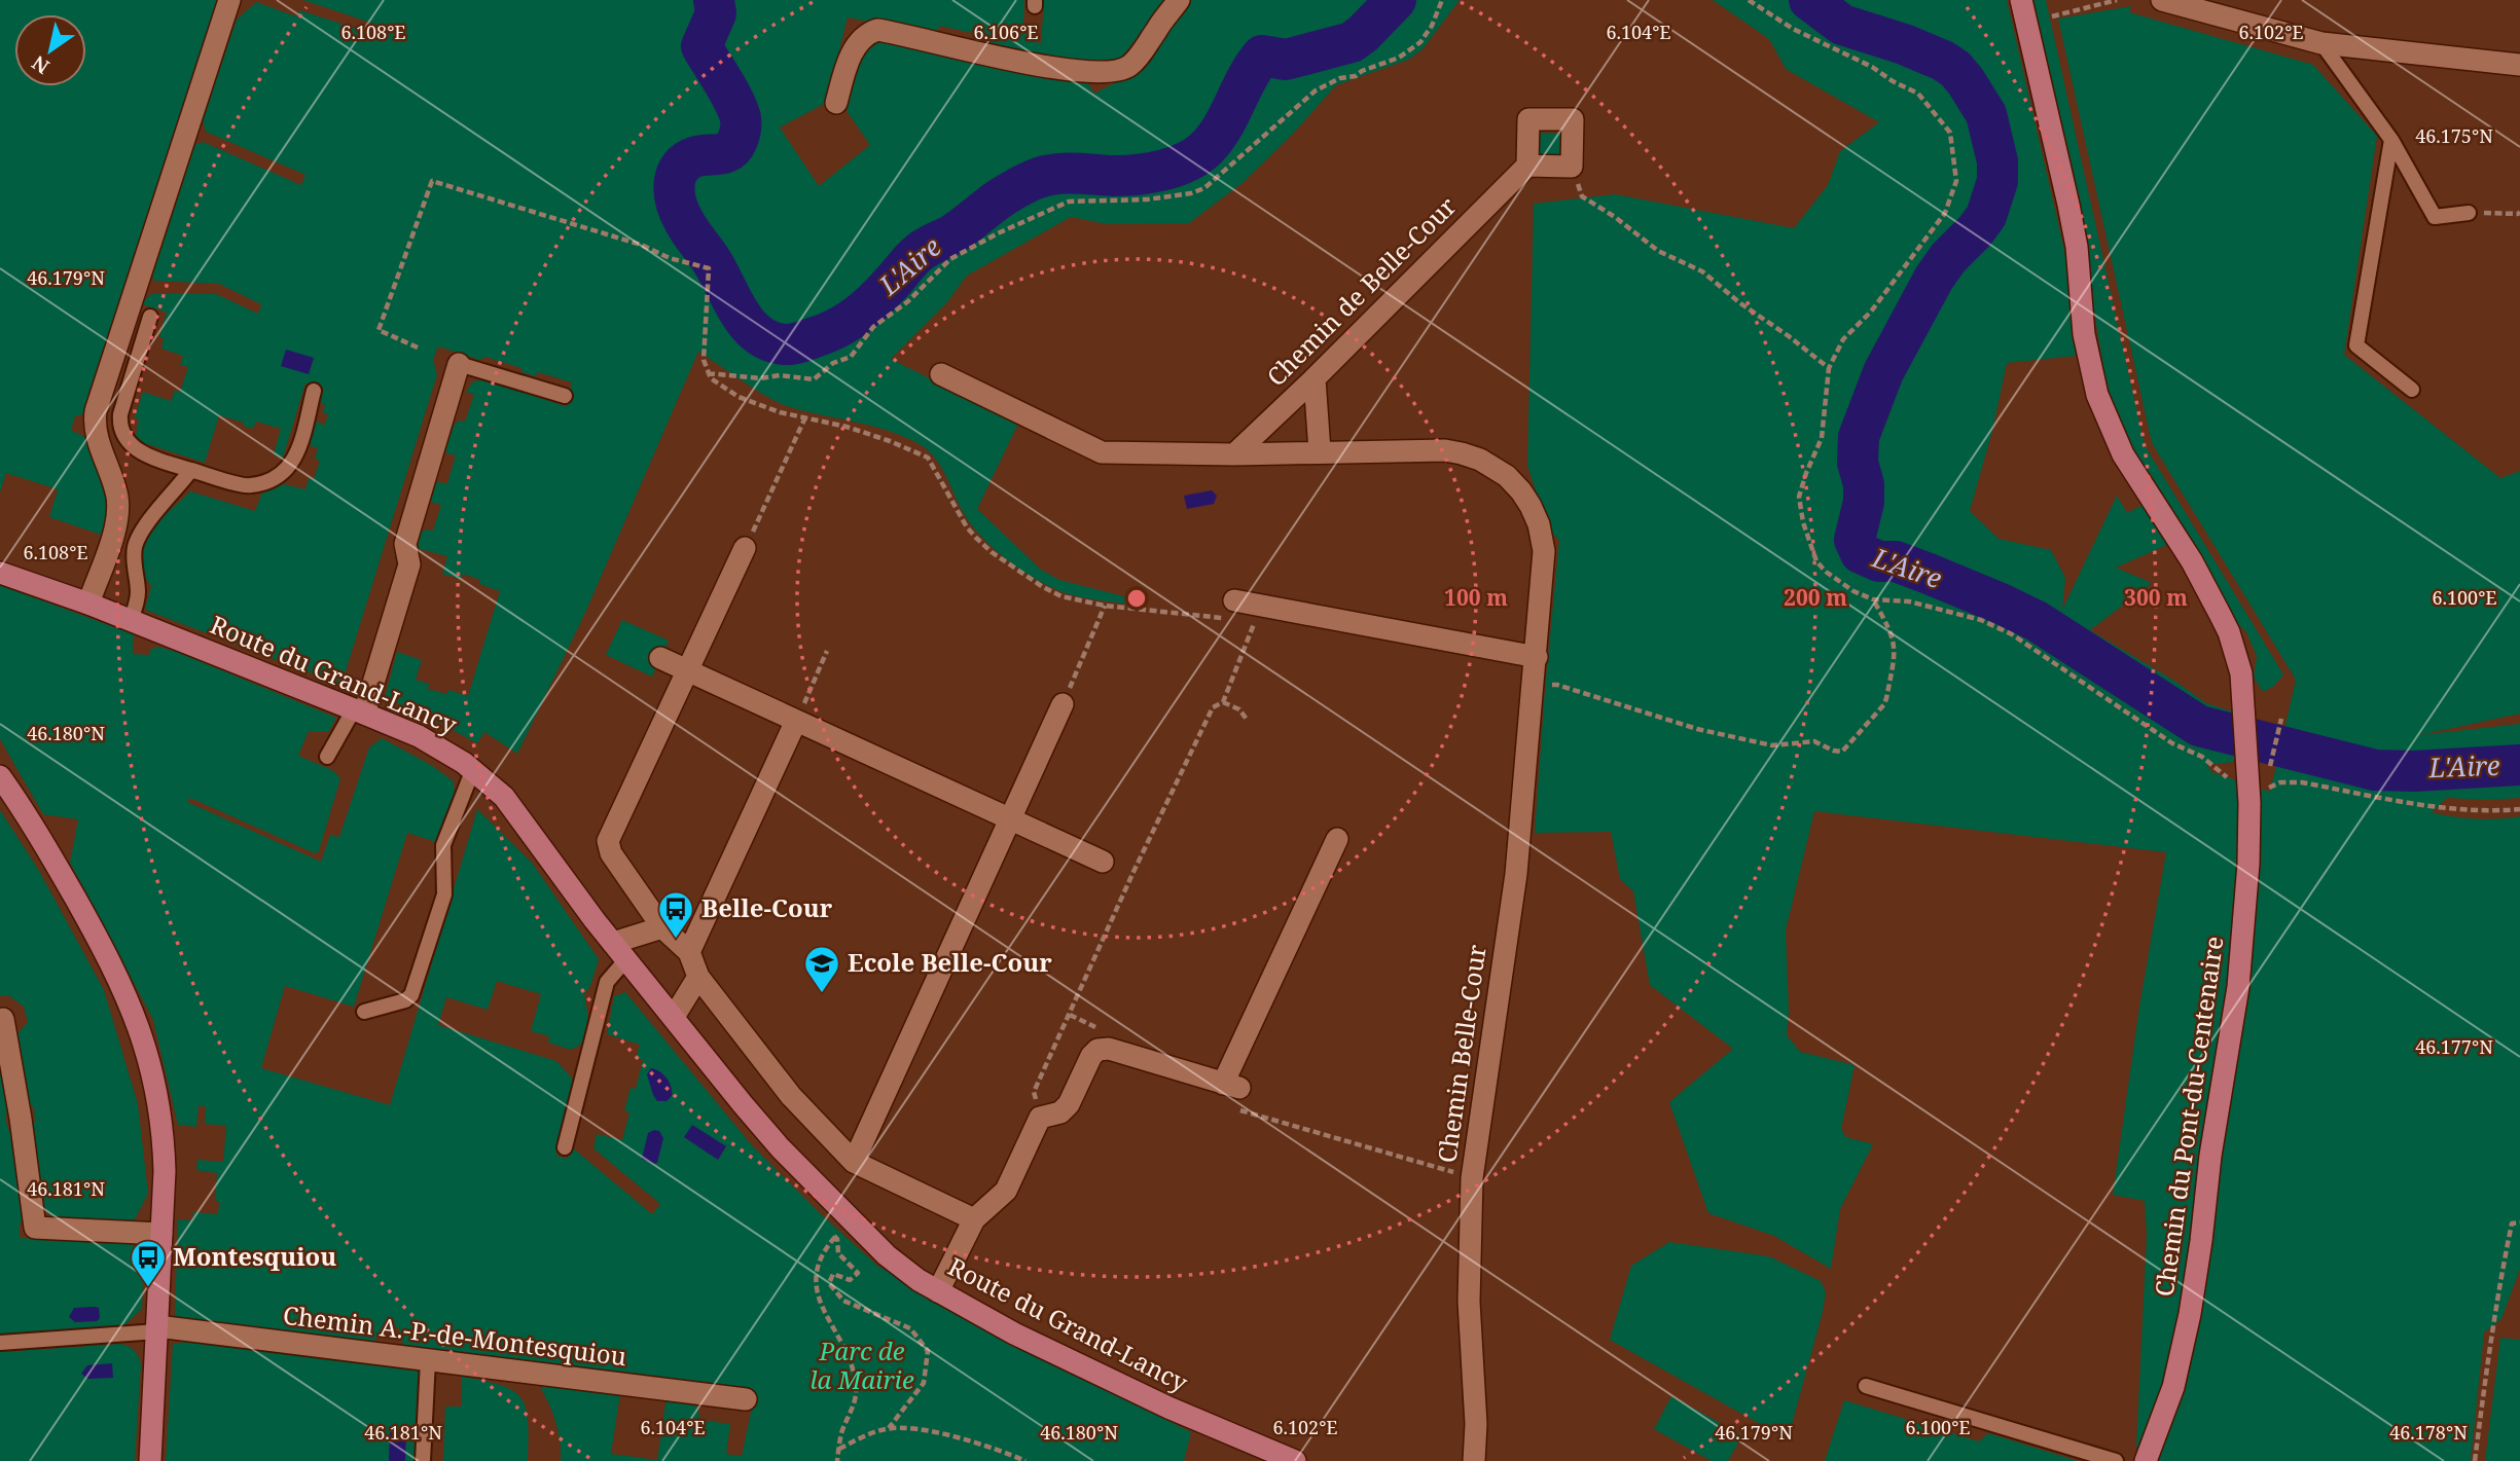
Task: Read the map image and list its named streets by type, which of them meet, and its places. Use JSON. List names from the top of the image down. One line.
{"streets":{"street":["Chemin de Belle-Cour","Route du Grand-Lancy","Chemin Belle-Cour","Chemin du Pont-du-Centenaire","Chemin A.-P.-de-Montesquiou"]},"water":["L'Aire"],"parks":["Parc de la Mairie"],"places":{"bus stop":["Belle-Cour","Montesquiou"],"school or university":["Ecole Belle-Cour"]},"north":"bottom left","coordinates":["6.108°E","6.106°E","6.104°E","6.102°E","46.175°N","46.179°N","6.100°E","46.180°N","46.177°N","46.181°N","46.178°N"],"rings":["100 m","200 m","300 m"]}
